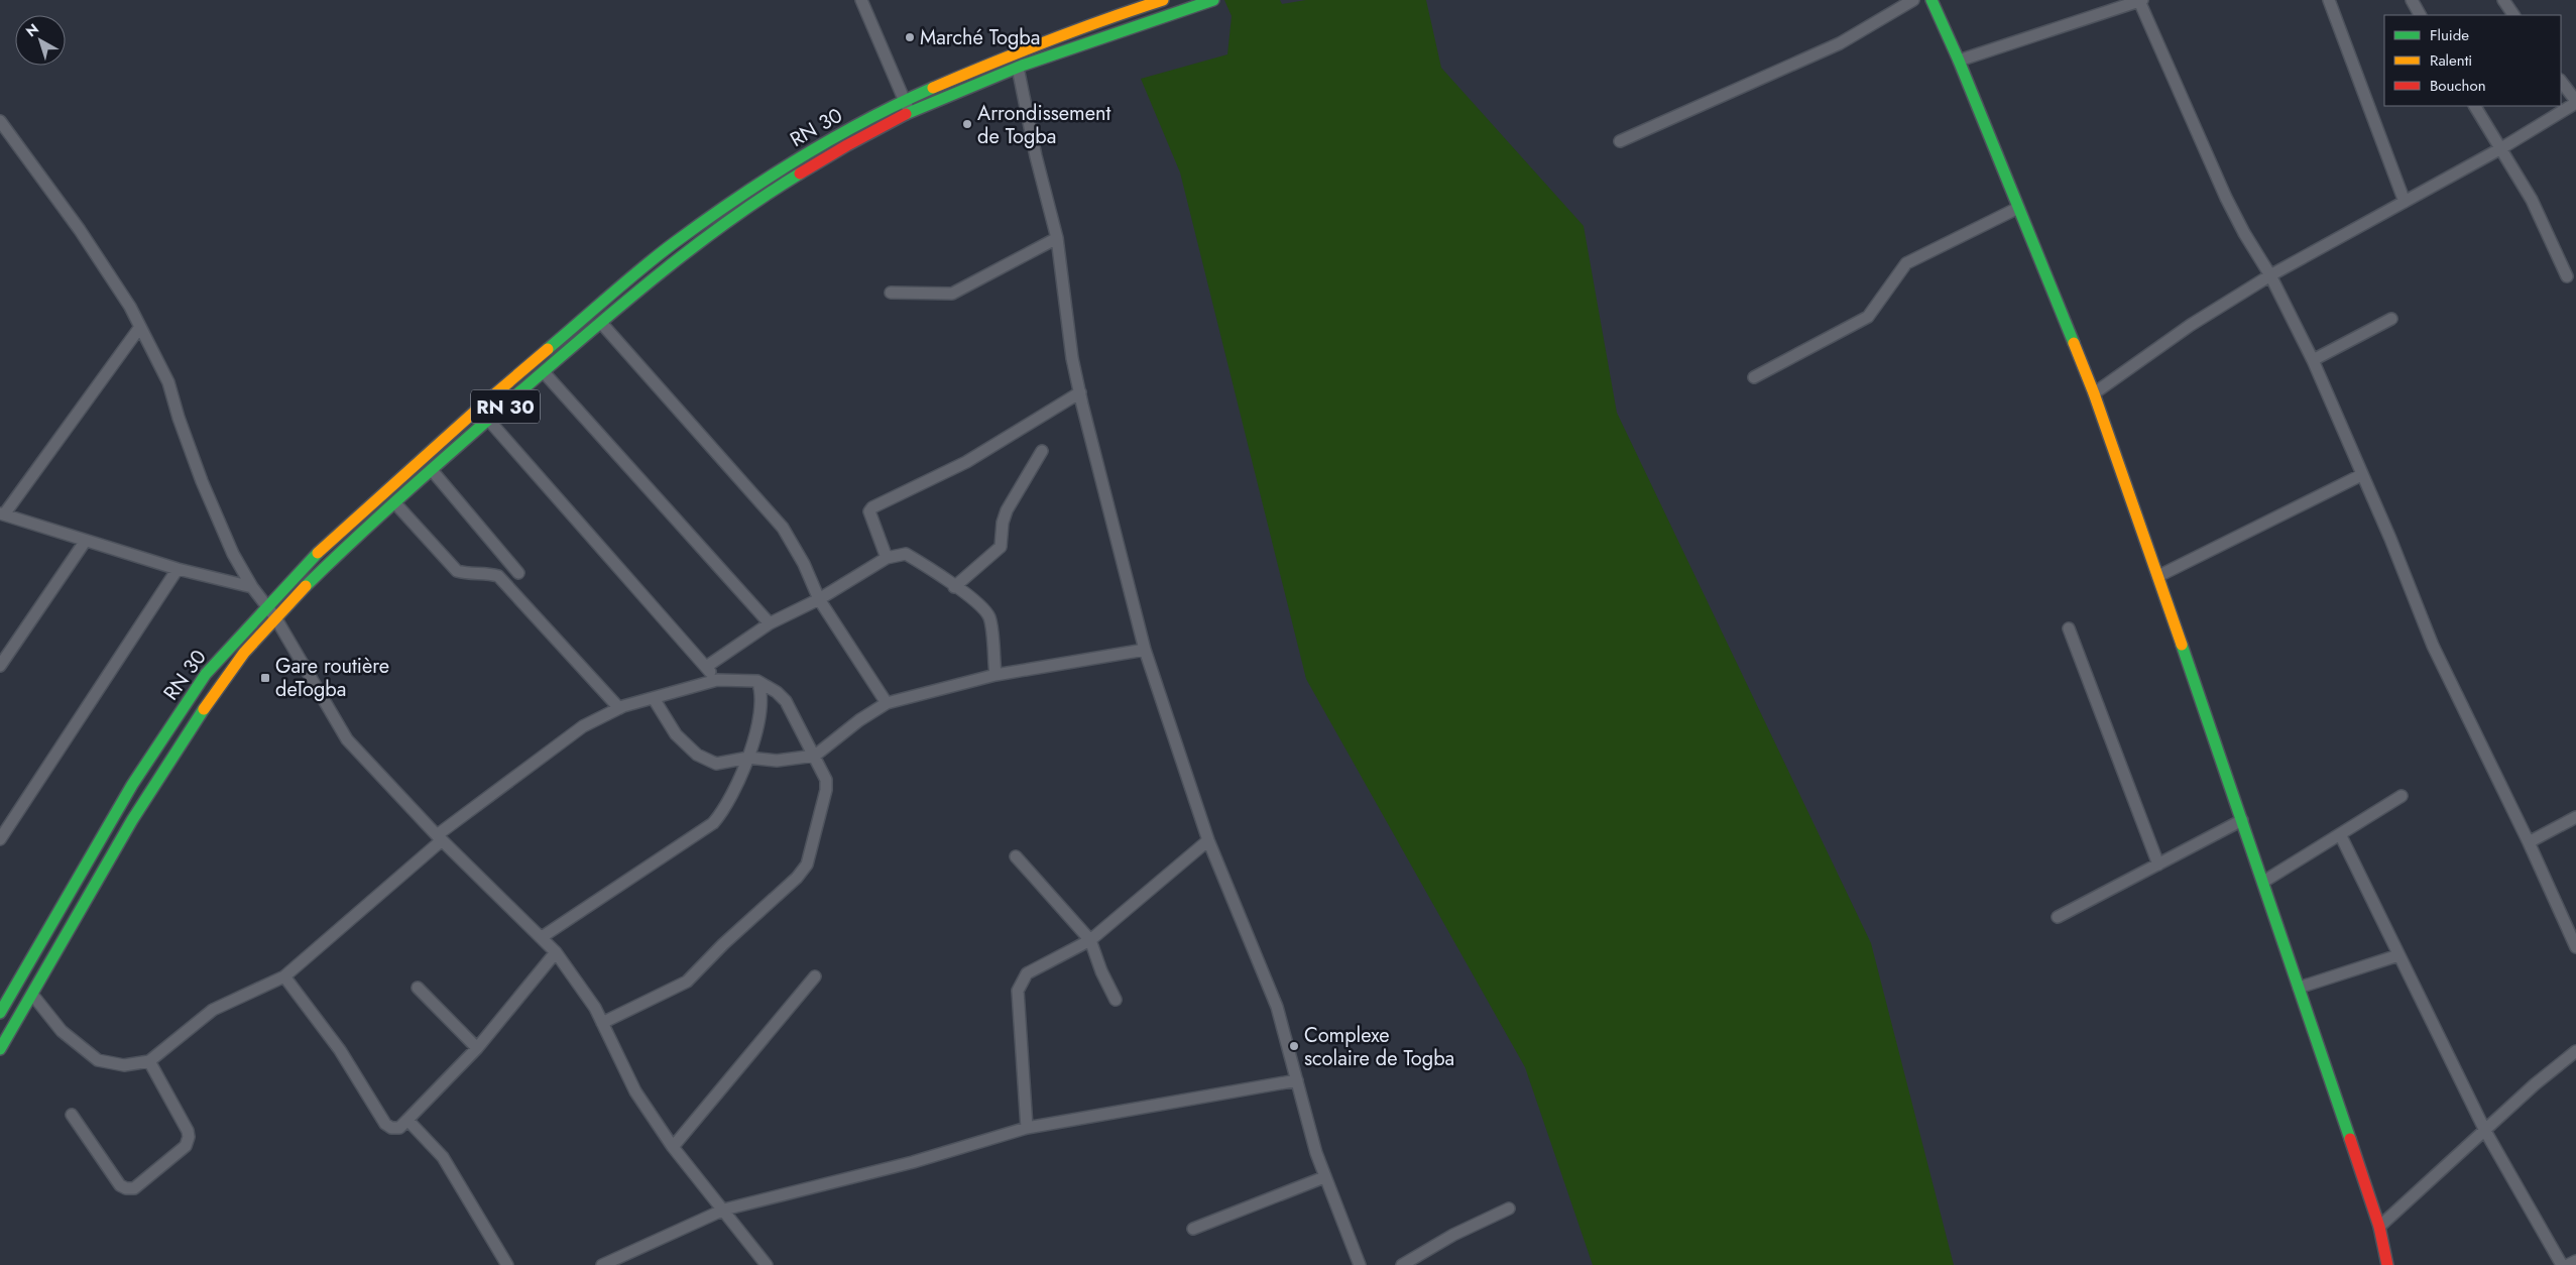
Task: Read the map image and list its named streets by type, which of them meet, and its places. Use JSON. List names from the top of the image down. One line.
{"streets":{"main road":["RN 30"]},"places":{"other":["Marché Togba","Arrondissement de Togba","Complexe scolaire de Togba"],"transit":["Gare routière deTogba"]},"legend":["Fluide","Ralenti","Bouchon"],"north":"top left"}
